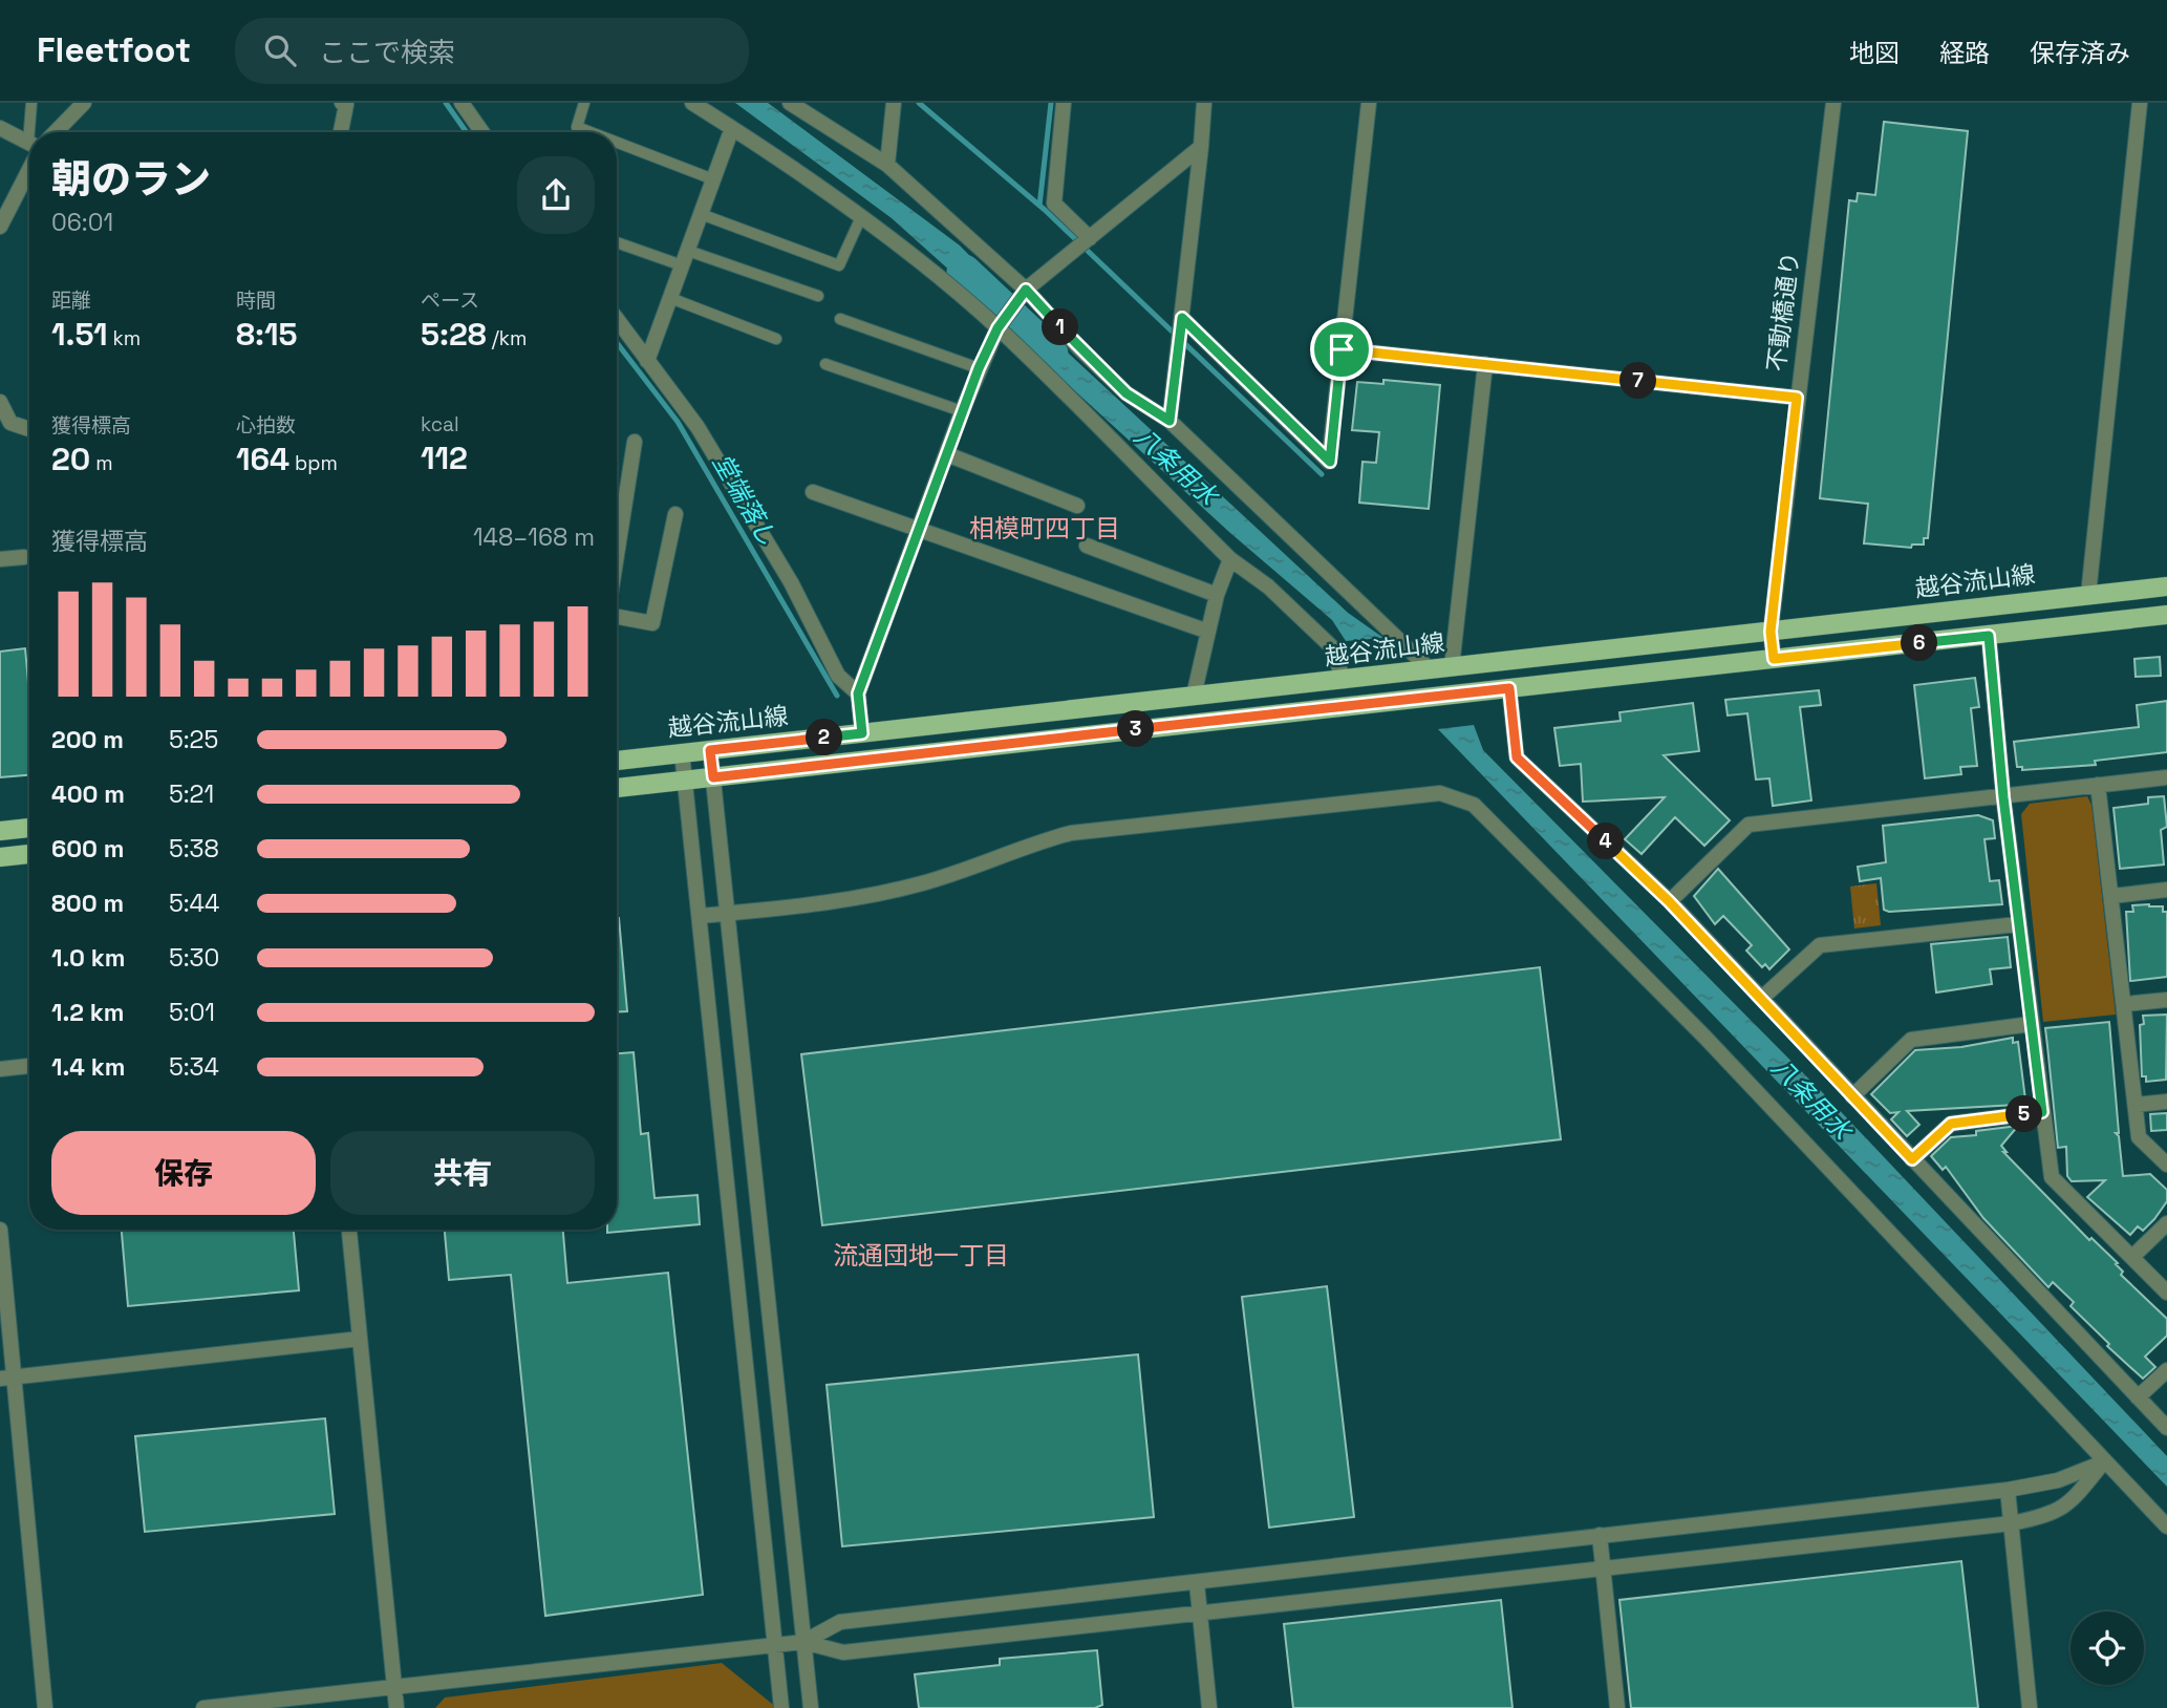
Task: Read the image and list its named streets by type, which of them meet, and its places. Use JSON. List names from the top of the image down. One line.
{"streets":{"main road":["越谷流山線"],"street":["不動橋通り"]},"crossings":[["不動橋通り","越谷流山線"]],"districts":["相模町四丁目","流通団地一丁目"],"water":["八条用水","堂端落し"],"page":{"header":"Fleetfoot","search":"ここで検索","nav":["地図","経路","保存済み"],"heading":["朝のラン","06:01"],"stats":[["距離","1.51 km"],["時間","8:15"],["ペース","5:28 /km"],["獲得標高","20 m"],["心拍数","164 bpm"],["kcal","112"]],"pins":["1","7","6","3","2","4","5"],"chart":["獲得標高","148–168 m"],"list":[{"name":"200 m","note":"5:25"},{"name":"400 m","note":"5:21"},{"name":"600 m","note":"5:38"},{"name":"800 m","note":"5:44"},{"name":"1.0 km","note":"5:30"},{"name":"1.2 km","note":"5:01"},{"name":"1.4 km","note":"5:34"}],"buttons":["保存","共有"]}}
